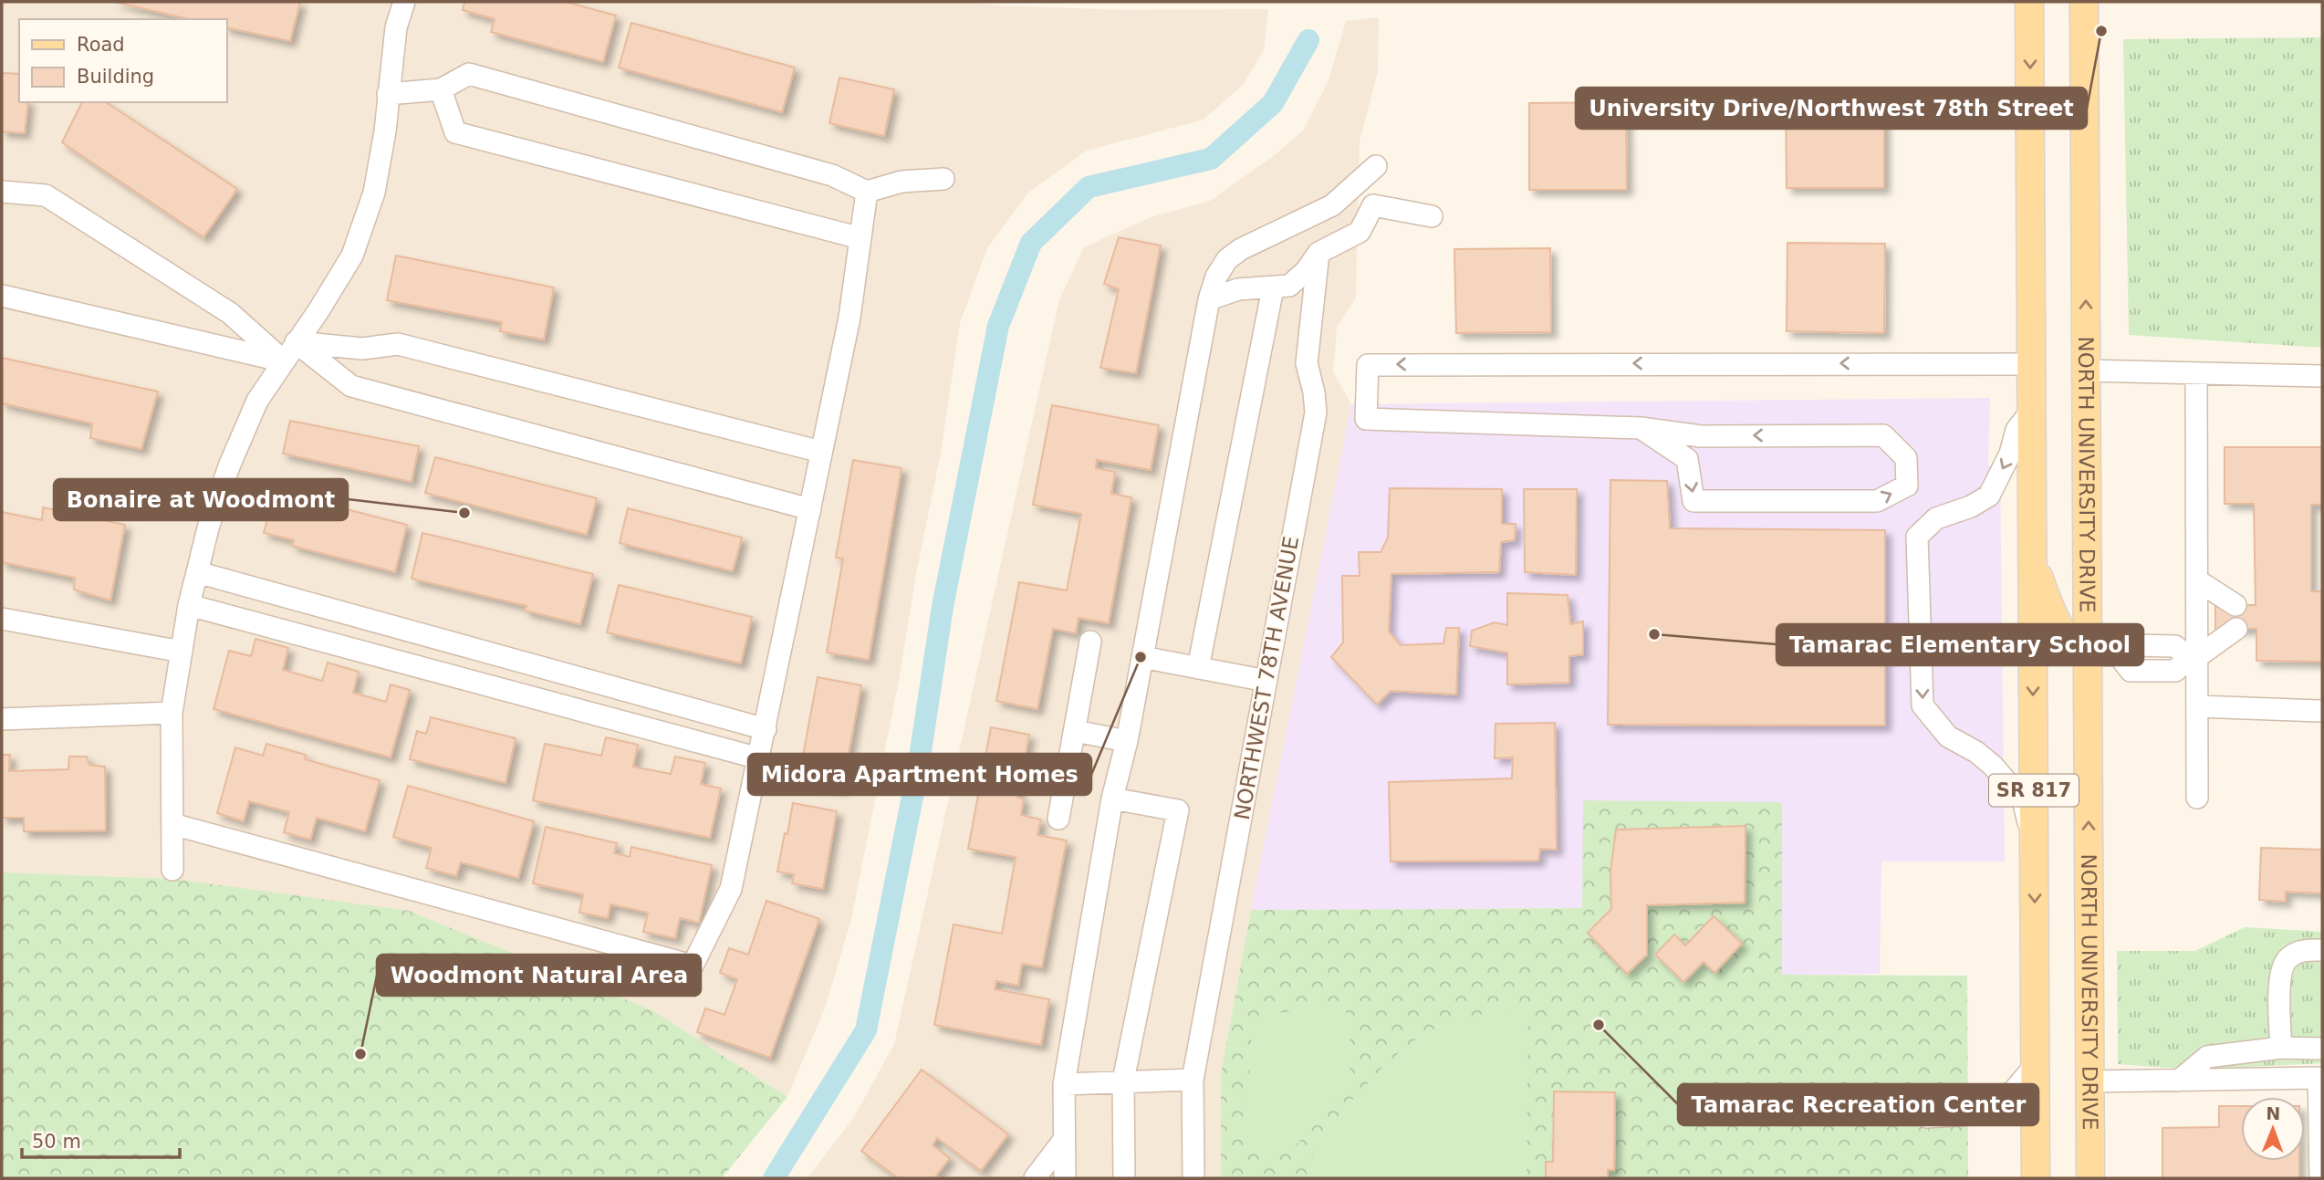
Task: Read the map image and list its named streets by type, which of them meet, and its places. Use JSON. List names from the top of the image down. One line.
{"streets":{"main road":["NORTH UNIVERSITY DRIVE","SR 817"],"street":["NORTHWEST 78TH AVENUE"]},"places":["University Drive/Northwest 78th Street","Bonaire at Woodmont","Tamarac Elementary School","Midora Apartment Homes","Tamarac Recreation Center","Woodmont Natural Area"],"legend":["Road","Building"],"scale_bar":"50 m","north":"top"}
